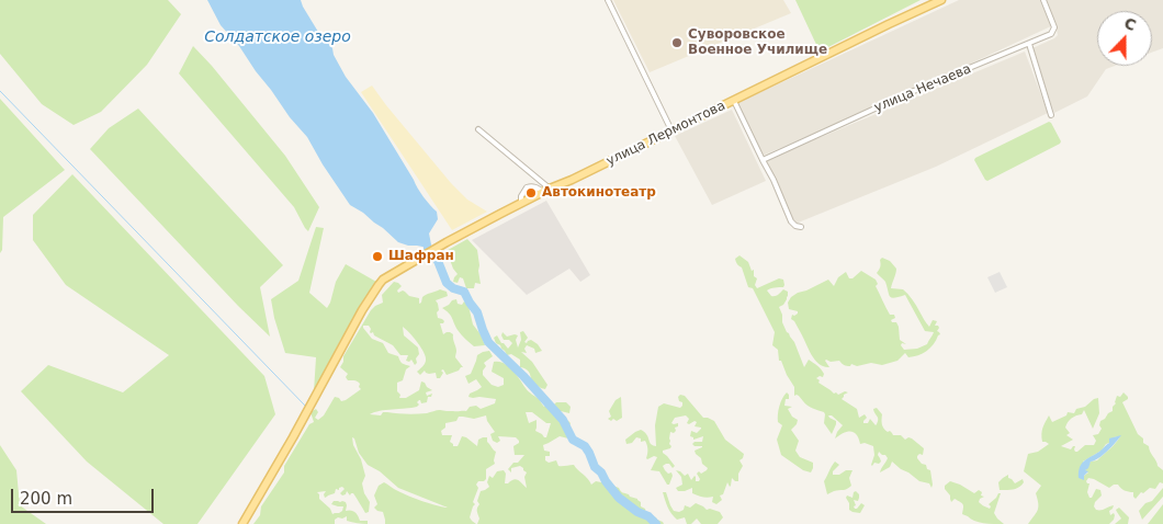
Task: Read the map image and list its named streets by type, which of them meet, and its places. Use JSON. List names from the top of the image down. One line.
{"streets":{"main road":["улица Лермонтова"],"street":["улица Нечаева"]},"water":["Солдатское озеро"],"places":["Суворовское Военное Училище","Автокинотеатр","Шафран"],"scale_bar":"200 m","north":"top"}
